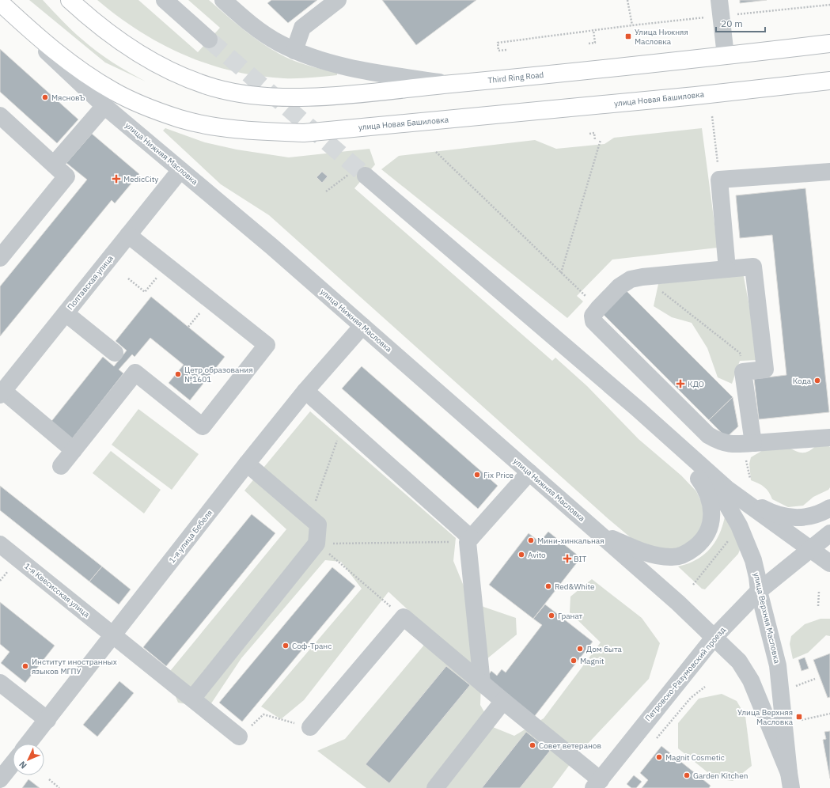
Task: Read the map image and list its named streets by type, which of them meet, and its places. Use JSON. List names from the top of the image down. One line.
{"streets":{"main road":["Third Ring Road","улица Новая Башиловка"],"street":["улица Нижняя Масловка","Полтавская улица","1-я улица Бебеля","1-я Квесисская улица","улица Верхняя Масловка","Петровско-Разумовский проезд"]},"crossings":[["улица Новая Башиловка","улица Нижняя Масловка"],["улица Нижняя Масловка","Полтавская улица"],["улица Нижняя Масловка","1-я улица Бебеля"],["улица Нижняя Масловка","улица Верхняя Масловка"],["улица Нижняя Масловка","Петровско-Разумовский проезд"],["1-я улица Бебеля","1-я Квесисская улица"],["улица Верхняя Масловка","Петровско-Разумовский проезд"]],"places":{"transit":["Улица Нижняя Масловка","Улица Верхняя Масловка"],"other":["МясновЪ","Цетр образования №1601","Кода","Fix Price","Мини-хинкальная","Avito","Red&White","Гранат","Соф-Транс","Дом быта","Magnit","Институт иностранных языков МГПУ","Совет ветеранов","Magnit Cosmetic","Garden Kitchen"],"health":["MedicCity","КДО","BIT"]},"scale_bar":"20 m","north":"bottom left"}
